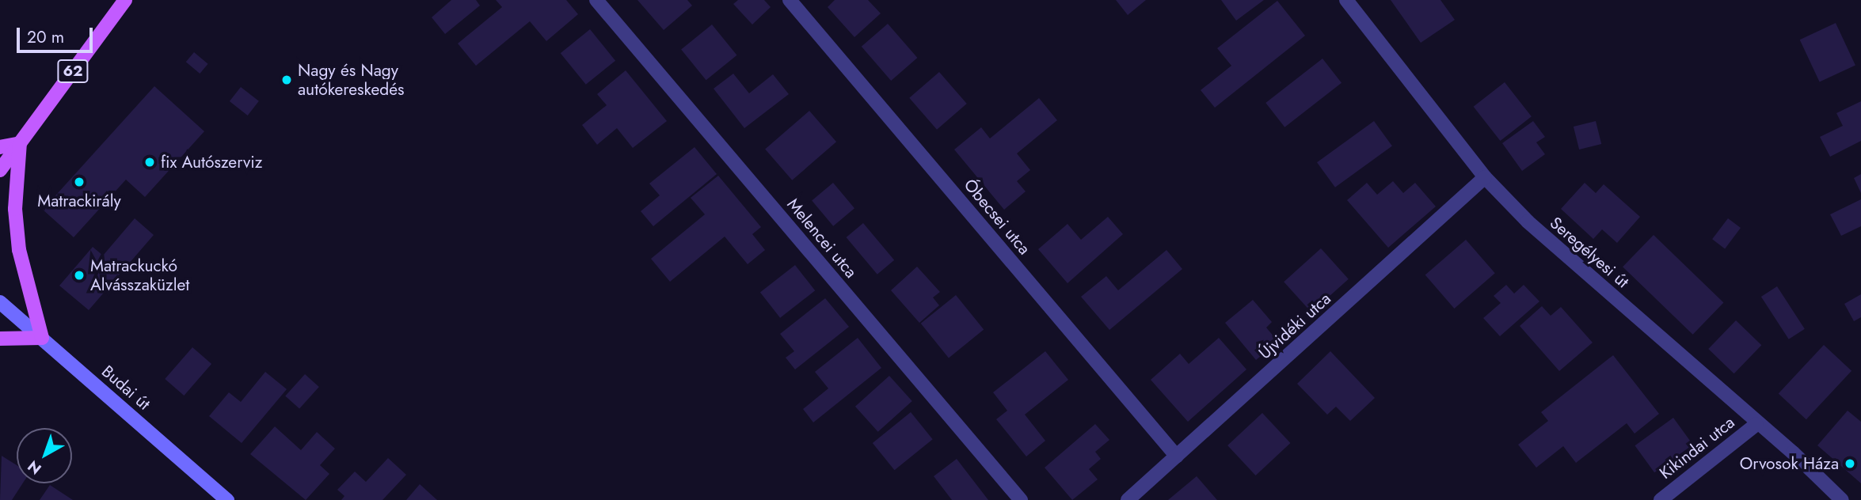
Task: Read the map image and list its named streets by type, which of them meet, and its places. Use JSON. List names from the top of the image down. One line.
{"streets":{"main road":["62","Budai út"],"street":["Óbecsei utca","Melencei utca","Seregélyesi út","Újvidéki utca","Kikindai utca"]},"crossings":[["Óbecsei utca","Újvidéki utca"],["Seregélyesi út","Újvidéki utca"],["Seregélyesi út","Kikindai utca"]],"places":["Nagy és Nagy autókereskedés","fix Autószerviz","Matrackirály","Matrackuckó Alvásszaküzlet","Orvosok Háza"],"scale_bar":"20 m","north":"bottom left"}
